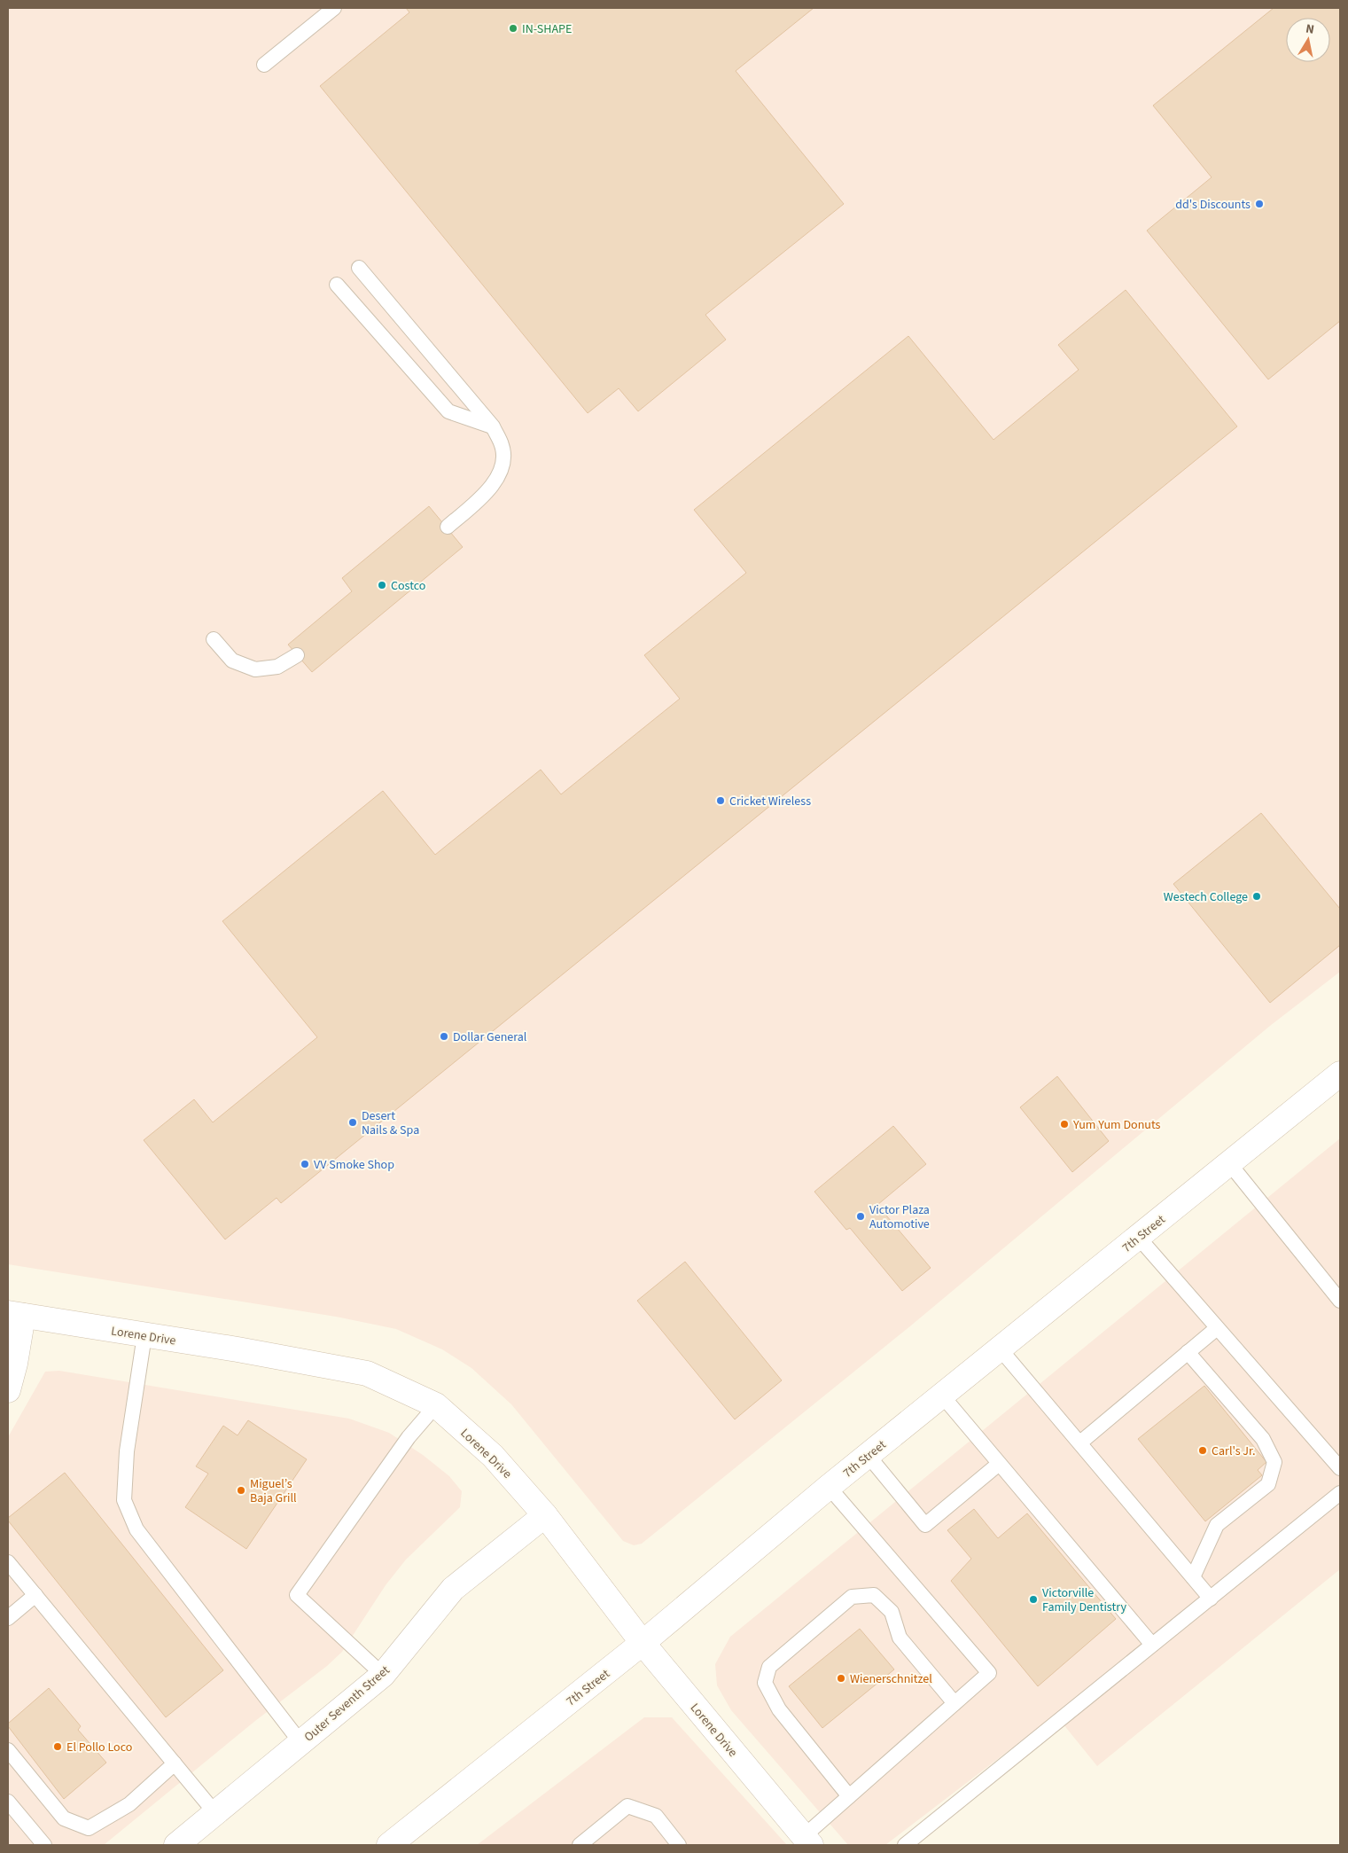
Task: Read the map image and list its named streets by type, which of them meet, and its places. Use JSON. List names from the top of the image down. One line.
{"streets":{"street":["7th Street","Lorene Drive","Outer Seventh Street"]},"crossings":[["7th Street","Lorene Drive"],["Lorene Drive","Outer Seventh Street"]],"places":["IN-SHAPE","dd's Discounts","Costco","Cricket Wireless","Westech College","Dollar General","Desert Nails & Spa","Yum Yum Donuts","VV Smoke Shop","Victor Plaza Automotive","Carl's Jr.","Miguel’s Baja Grill","Victorville Family Dentistry","Wienerschnitzel","El Pollo Loco"],"north":"top"}
